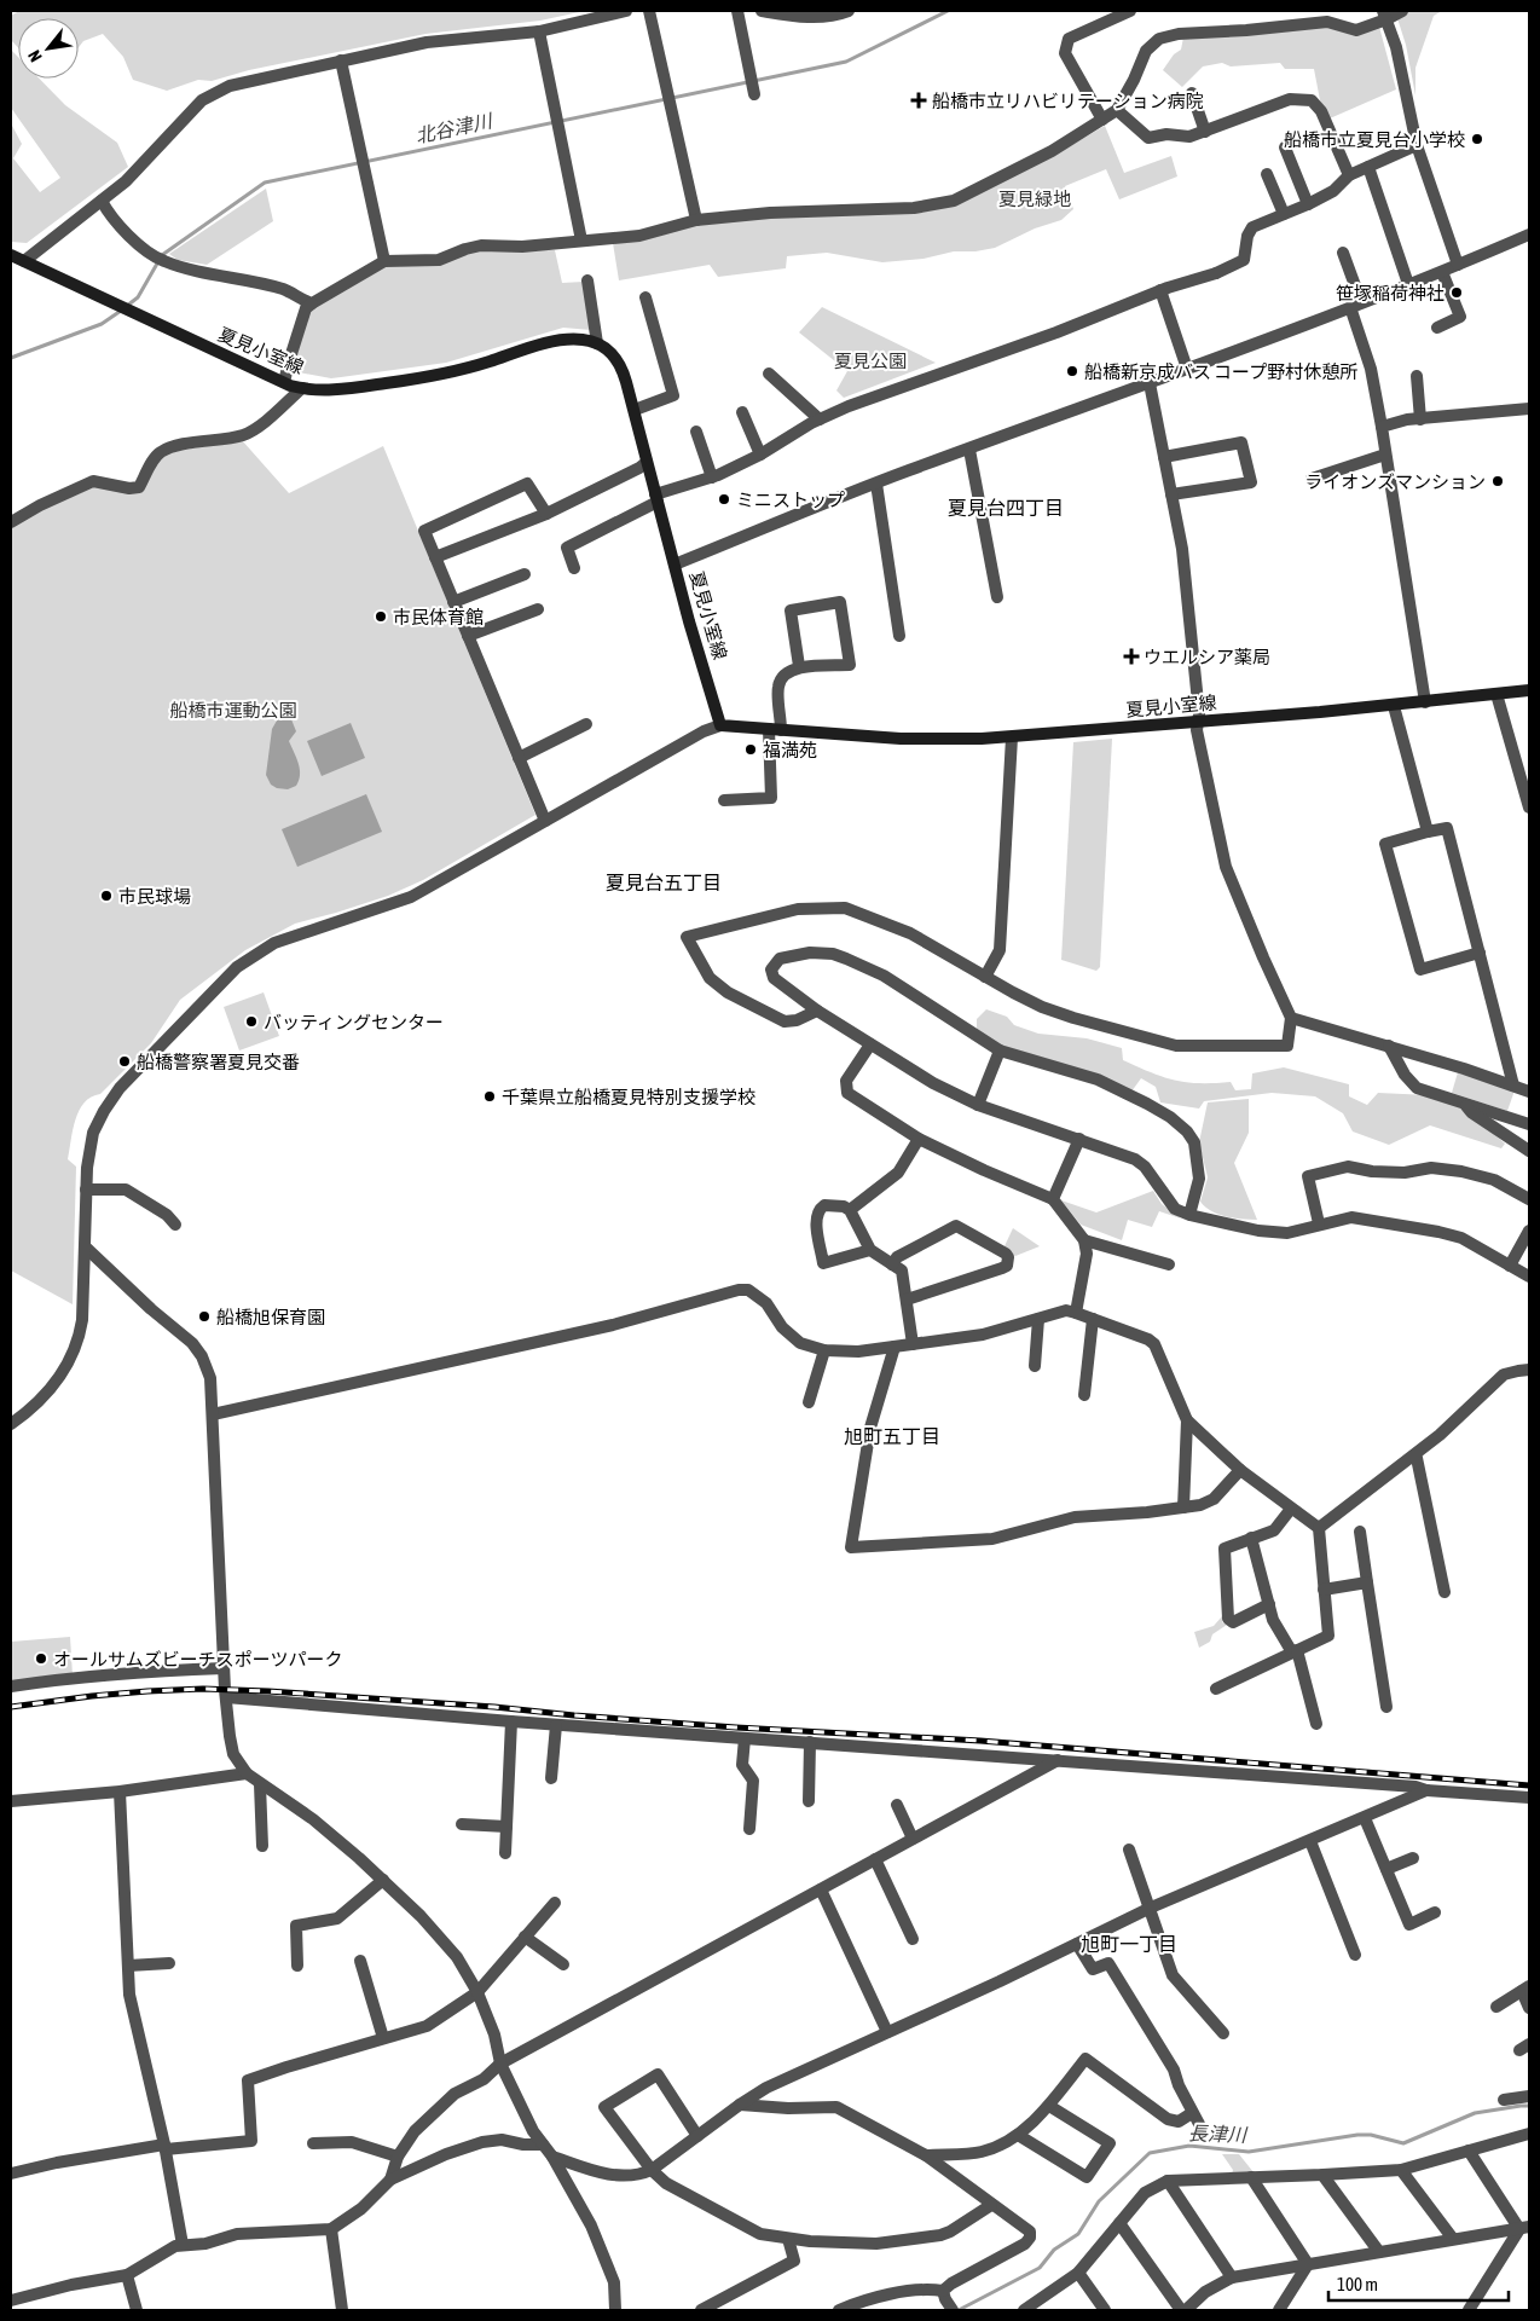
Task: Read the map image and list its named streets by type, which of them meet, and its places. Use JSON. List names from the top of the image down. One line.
{"streets":{"main road":["夏見小室線"]},"districts":["夏見台四丁目","夏見台五丁目","旭町五丁目","旭町一丁目"],"water":["北谷津川","長津川"],"parks":["夏見緑地","夏見公園","船橋市運動公園"],"places":{"health":["船橋市立リハビリテーション病院","ウエルシア薬局"],"other":["船橋市立夏見台小学校","笹塚稲荷神社","船橋新京成バス コープ野村休憩所","ライオンズマンション","ミニストップ","市民体育館","福満苑","市民球場","バッティングセンター","船橋警察署夏見交番","千葉県立船橋夏見特別支援学校","船橋旭保育園","オールサムズビーチスポーツパーク"]},"scale_bar":"100 m","north":"bottom left"}
